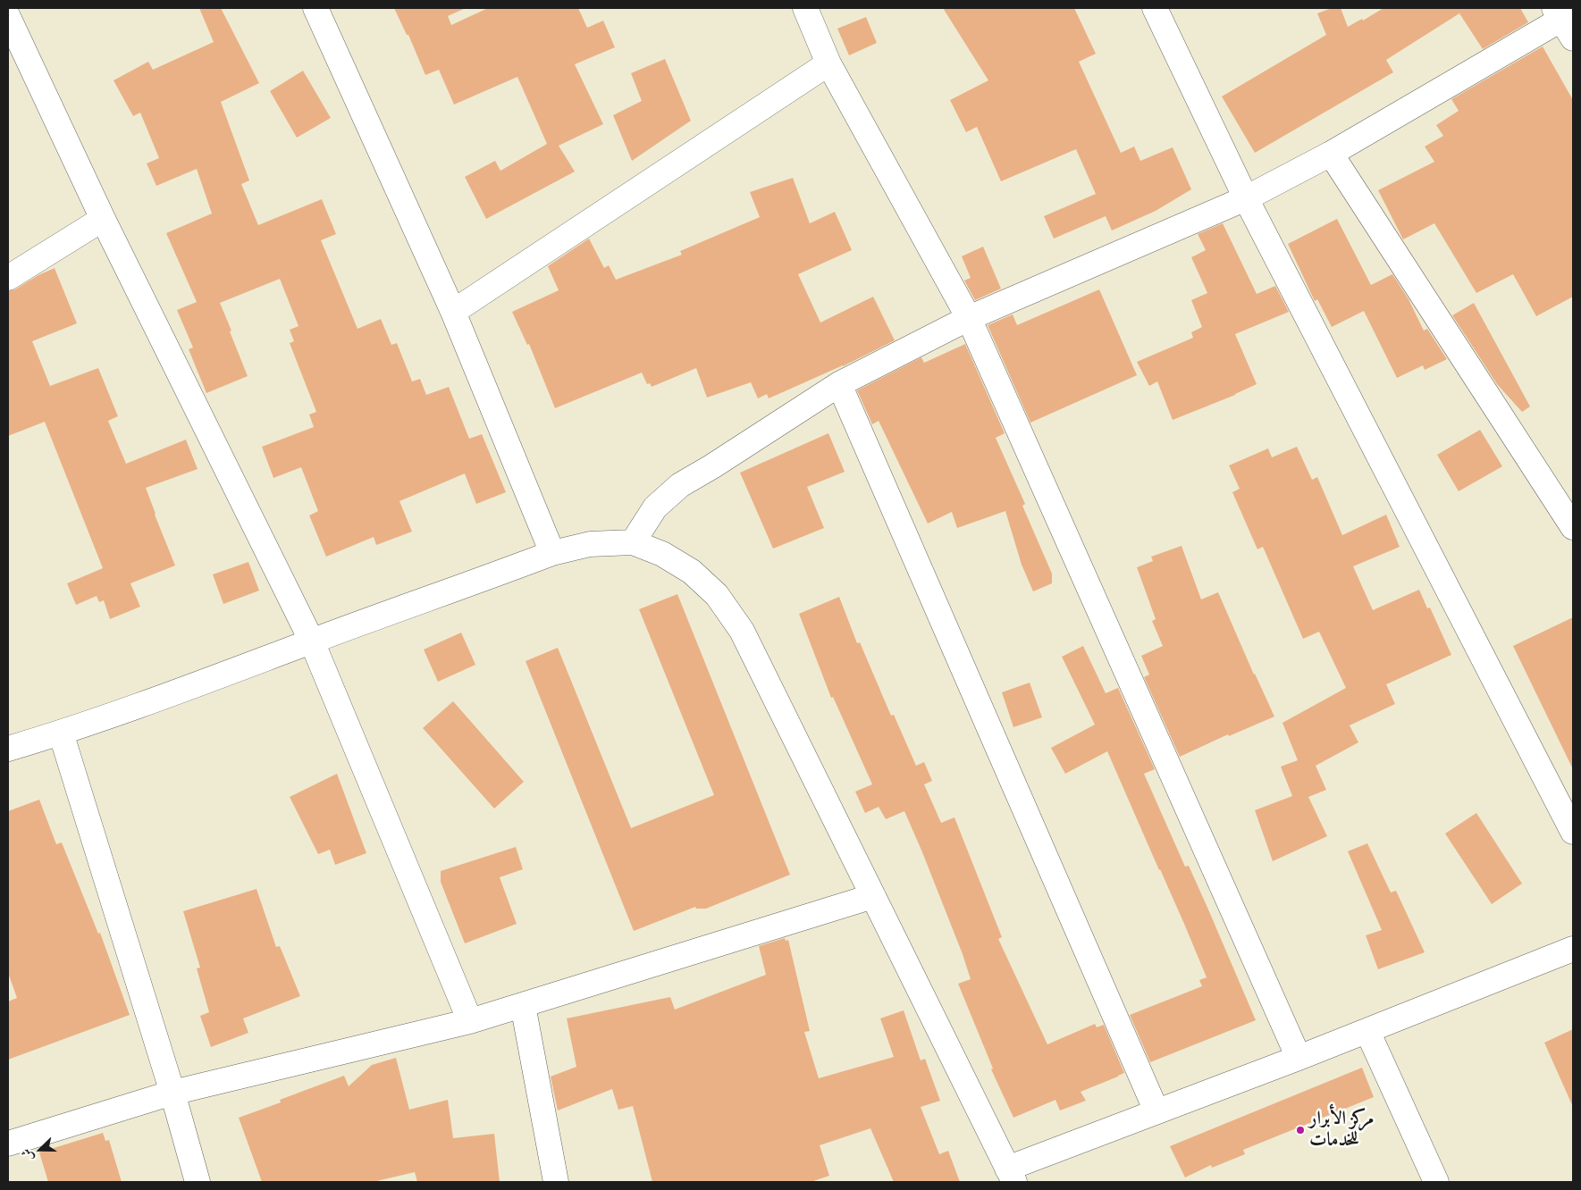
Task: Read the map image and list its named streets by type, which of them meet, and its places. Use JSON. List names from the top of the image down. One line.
{"places":["مركز الأبرار للخدمات"],"north":"left"}
